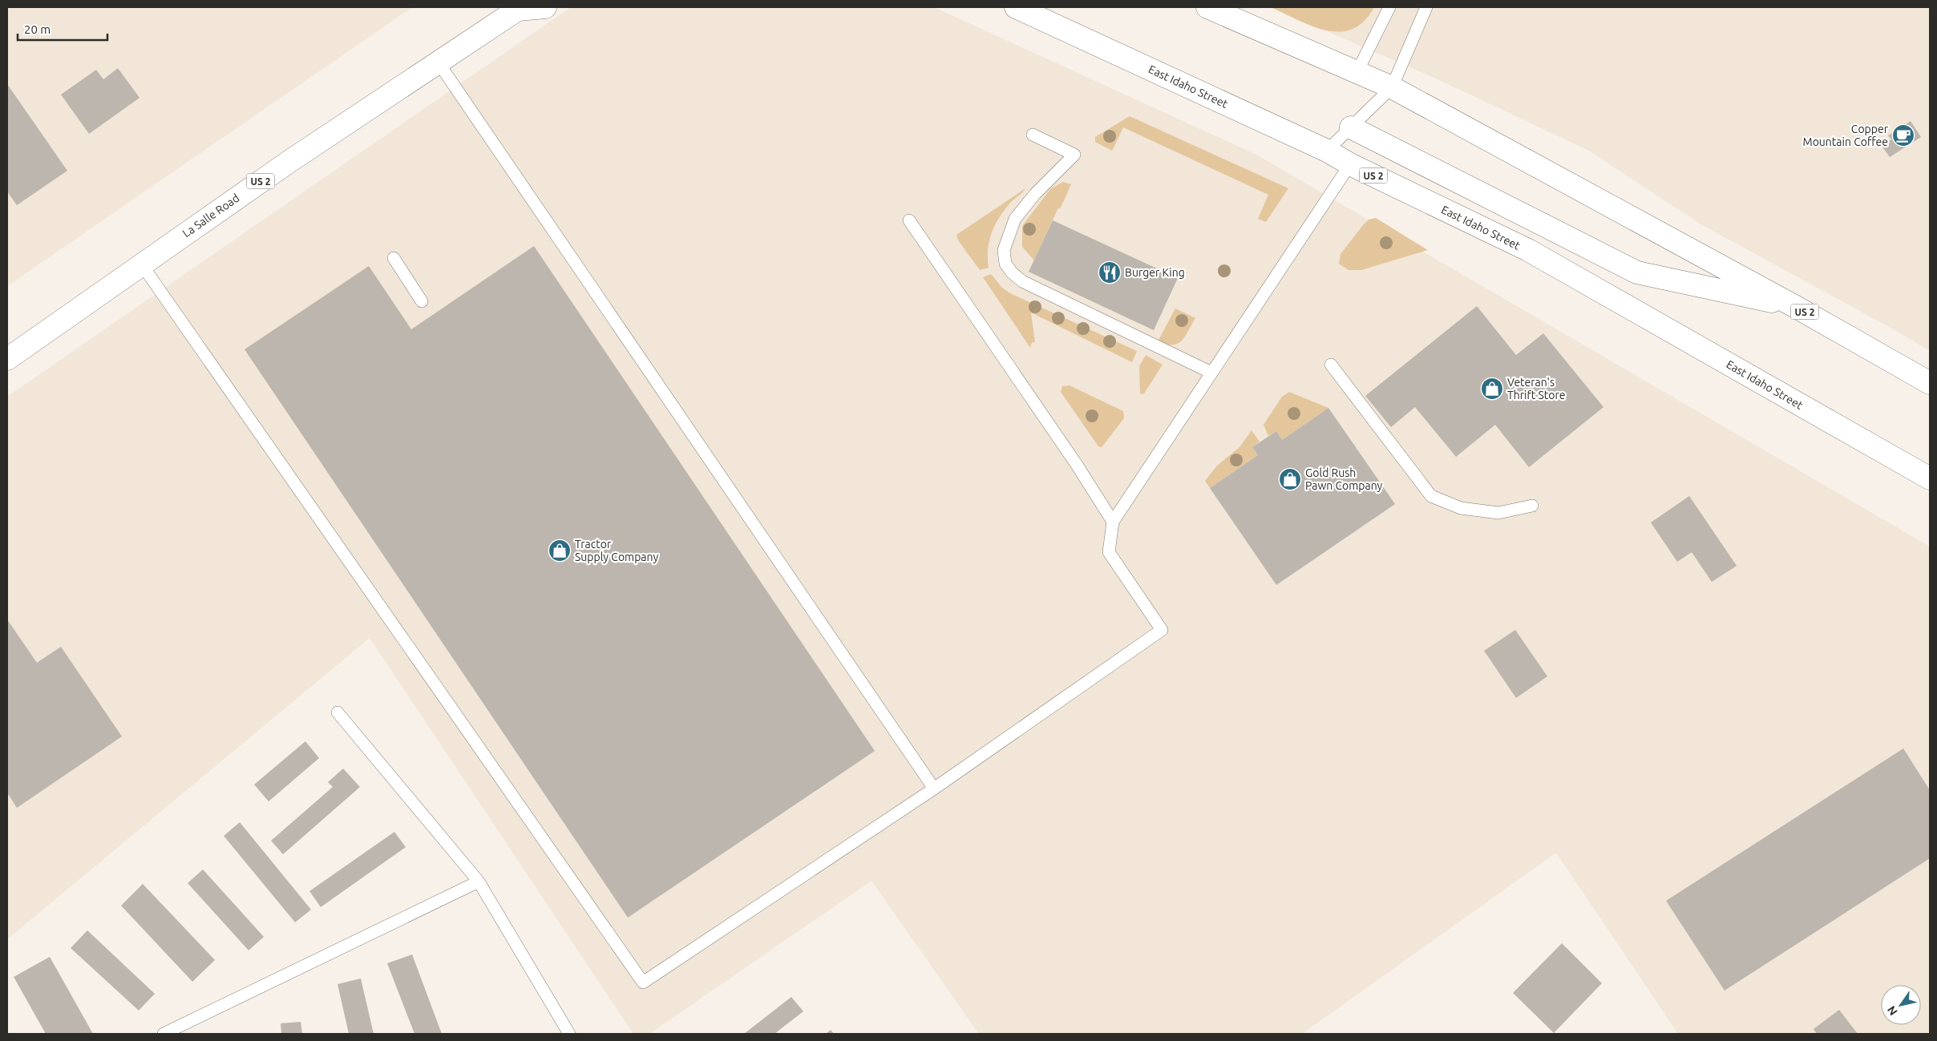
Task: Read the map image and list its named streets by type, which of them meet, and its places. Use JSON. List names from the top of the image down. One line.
{"streets":{"highway":["East Idaho Street","US 2","La Salle Road"]},"crossings":[["US 2","La Salle Road"]],"places":{"cafe":["Copper Mountain Coffee"],"restaurant":["Burger King"],"shop":["Veteran's Thrift Store","Gold Rush Pawn Company","Tractor Supply Company"]},"scale_bar":"20 m","north":"bottom left"}
